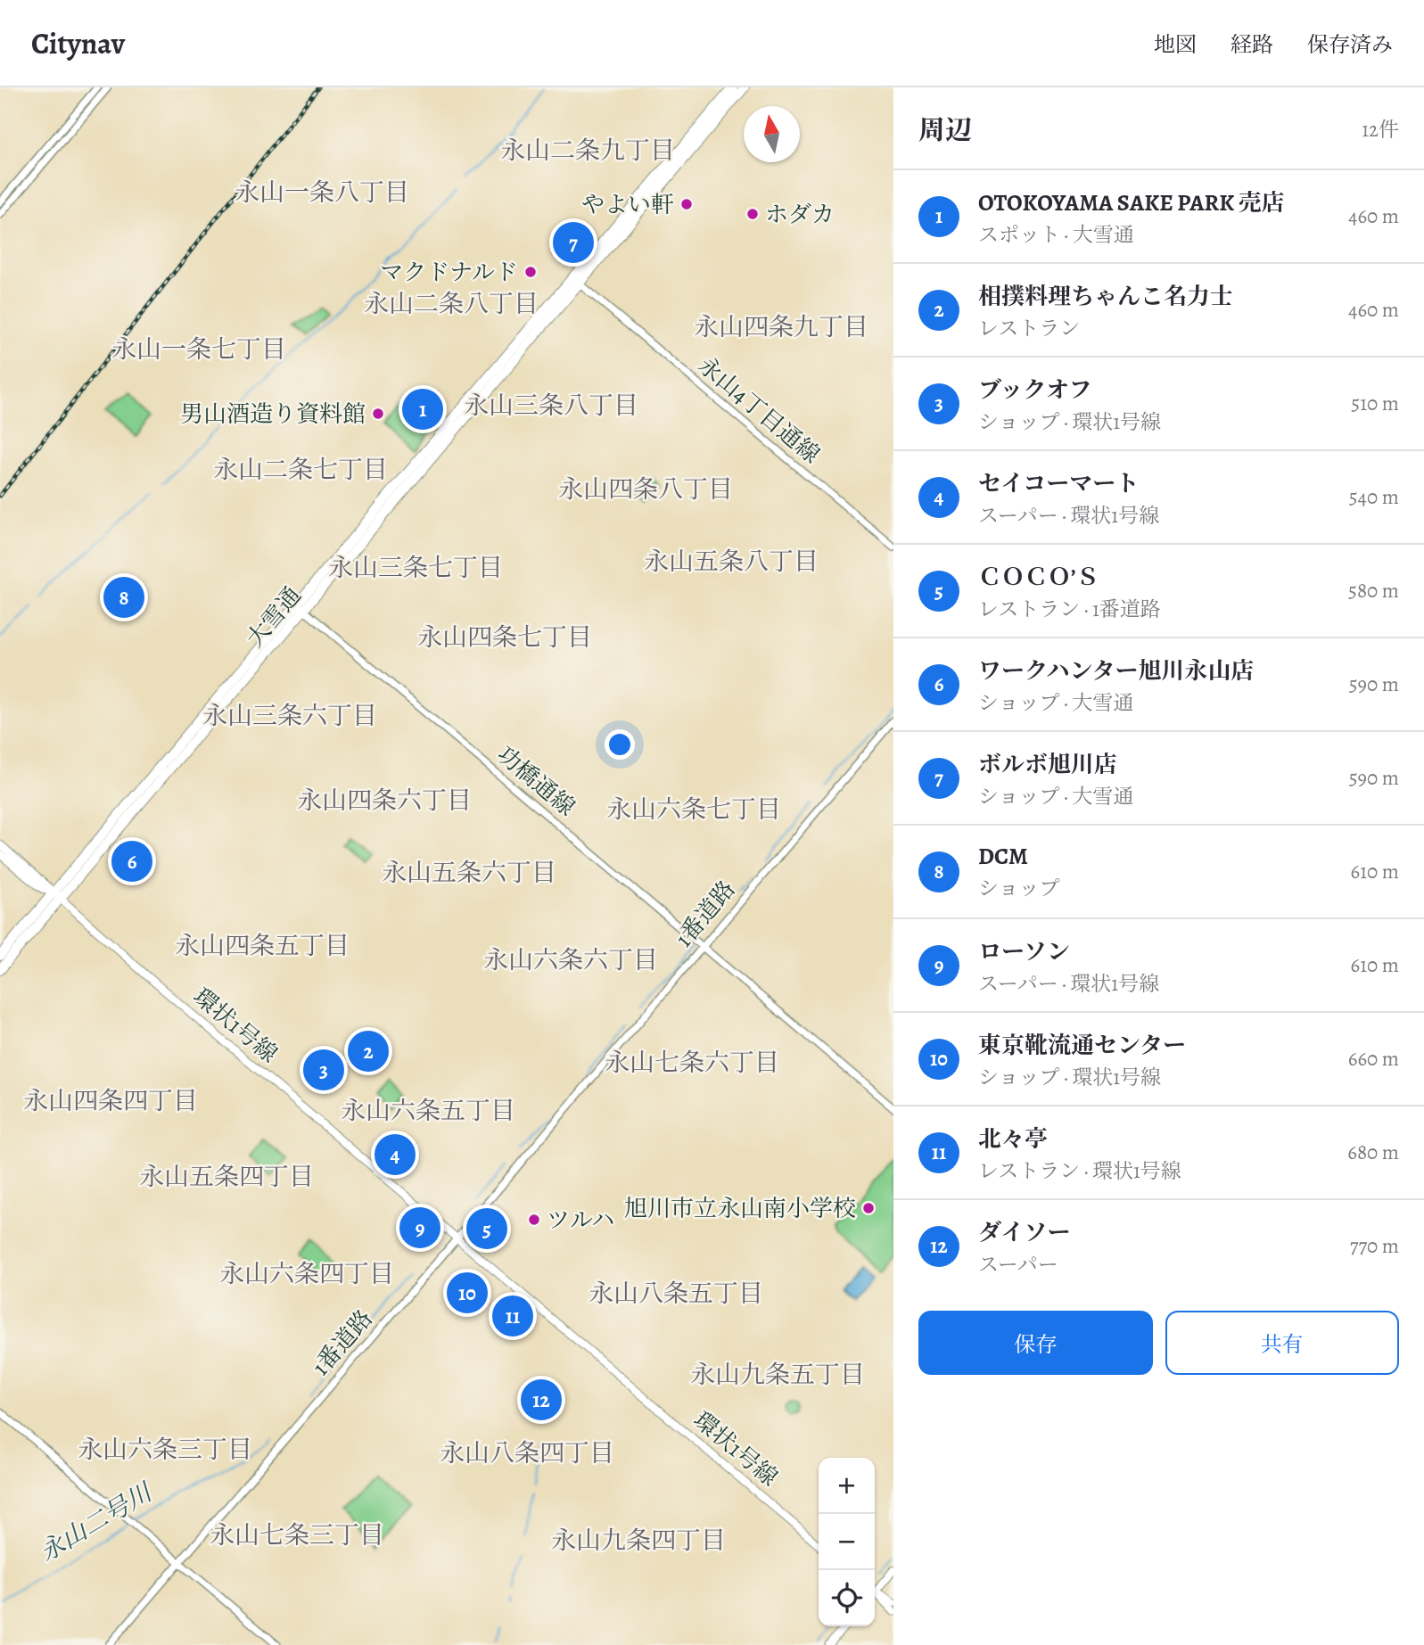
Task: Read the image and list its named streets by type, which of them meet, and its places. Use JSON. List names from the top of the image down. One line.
{"streets":{"highway":["大雪通"],"main road":["環状1号線"],"street":["永山4丁目通線","功橋通線","1番道路"]},"crossings":[["永山4丁目通線","大雪通"],["大雪通","功橋通線"],["大雪通","環状1号線"],["功橋通線","1番道路"],["1番道路","環状1号線"]],"districts":["永山二条九丁目","永山一条八丁目","永山二条八丁目","永山四条九丁目","永山一条七丁目","永山三条八丁目","永山二条七丁目","永山四条八丁目","永山五条八丁目","永山三条七丁目","永山四条七丁目","永山三条六丁目","永山四条六丁目","永山六条七丁目","永山五条六丁目","永山四条五丁目","永山六条六丁目","永山七条六丁目","永山四条四丁目","永山六条五丁目","永山五条四丁目","永山六条四丁目","永山八条五丁目","永山九条五丁目","永山六条三丁目","永山八条四丁目","永山七条三丁目","永山九条四丁目"],"water":["永山二号川"],"places":["やよい軒","ホダカ","マクドナルド","男山酒造り資料館","旭川市立永山南小学校","ツルハ"],"north":"top","page":{"header":"Citynav","nav":["地図","経路","保存済み"],"heading":["周辺","12件"],"list":[{"mark":"1","name":"OTOKOYAMA SAKE PARK 売店","note":"スポット · 大雪通","value":"460 m"},{"mark":"2","name":"相撲料理ちゃんこ名力士","note":"レストラン","value":"460 m"},{"mark":"3","name":"ブックオフ","note":"ショップ · 環状1号線","value":"510 m"},{"mark":"4","name":"セイコーマート","note":"スーパー · 環状1号線","value":"540 m"},{"mark":"5","name":"ＣＯＣＯ’Ｓ","note":"レストラン · 1番道路","value":"580 m"},{"mark":"6","name":"ワークハンター旭川永山店","note":"ショップ · 大雪通","value":"590 m"},{"mark":"7","name":"ボルボ旭川店","note":"ショップ · 大雪通","value":"590 m"},{"mark":"8","name":"DCM","note":"ショップ","value":"610 m"},{"mark":"9","name":"ローソン","note":"スーパー · 環状1号線","value":"610 m"},{"mark":"10","name":"東京靴流通センター","note":"ショップ · 環状1号線","value":"660 m"},{"mark":"11","name":"北々亭","note":"レストラン · 環状1号線","value":"680 m"},{"mark":"12","name":"ダイソー","note":"スーパー","value":"770 m"}],"pins":["7","1","8","6","2","3","4","9","5","10","11","12"],"buttons":["保存","共有"],"map_buttons":["+","−"]}}
